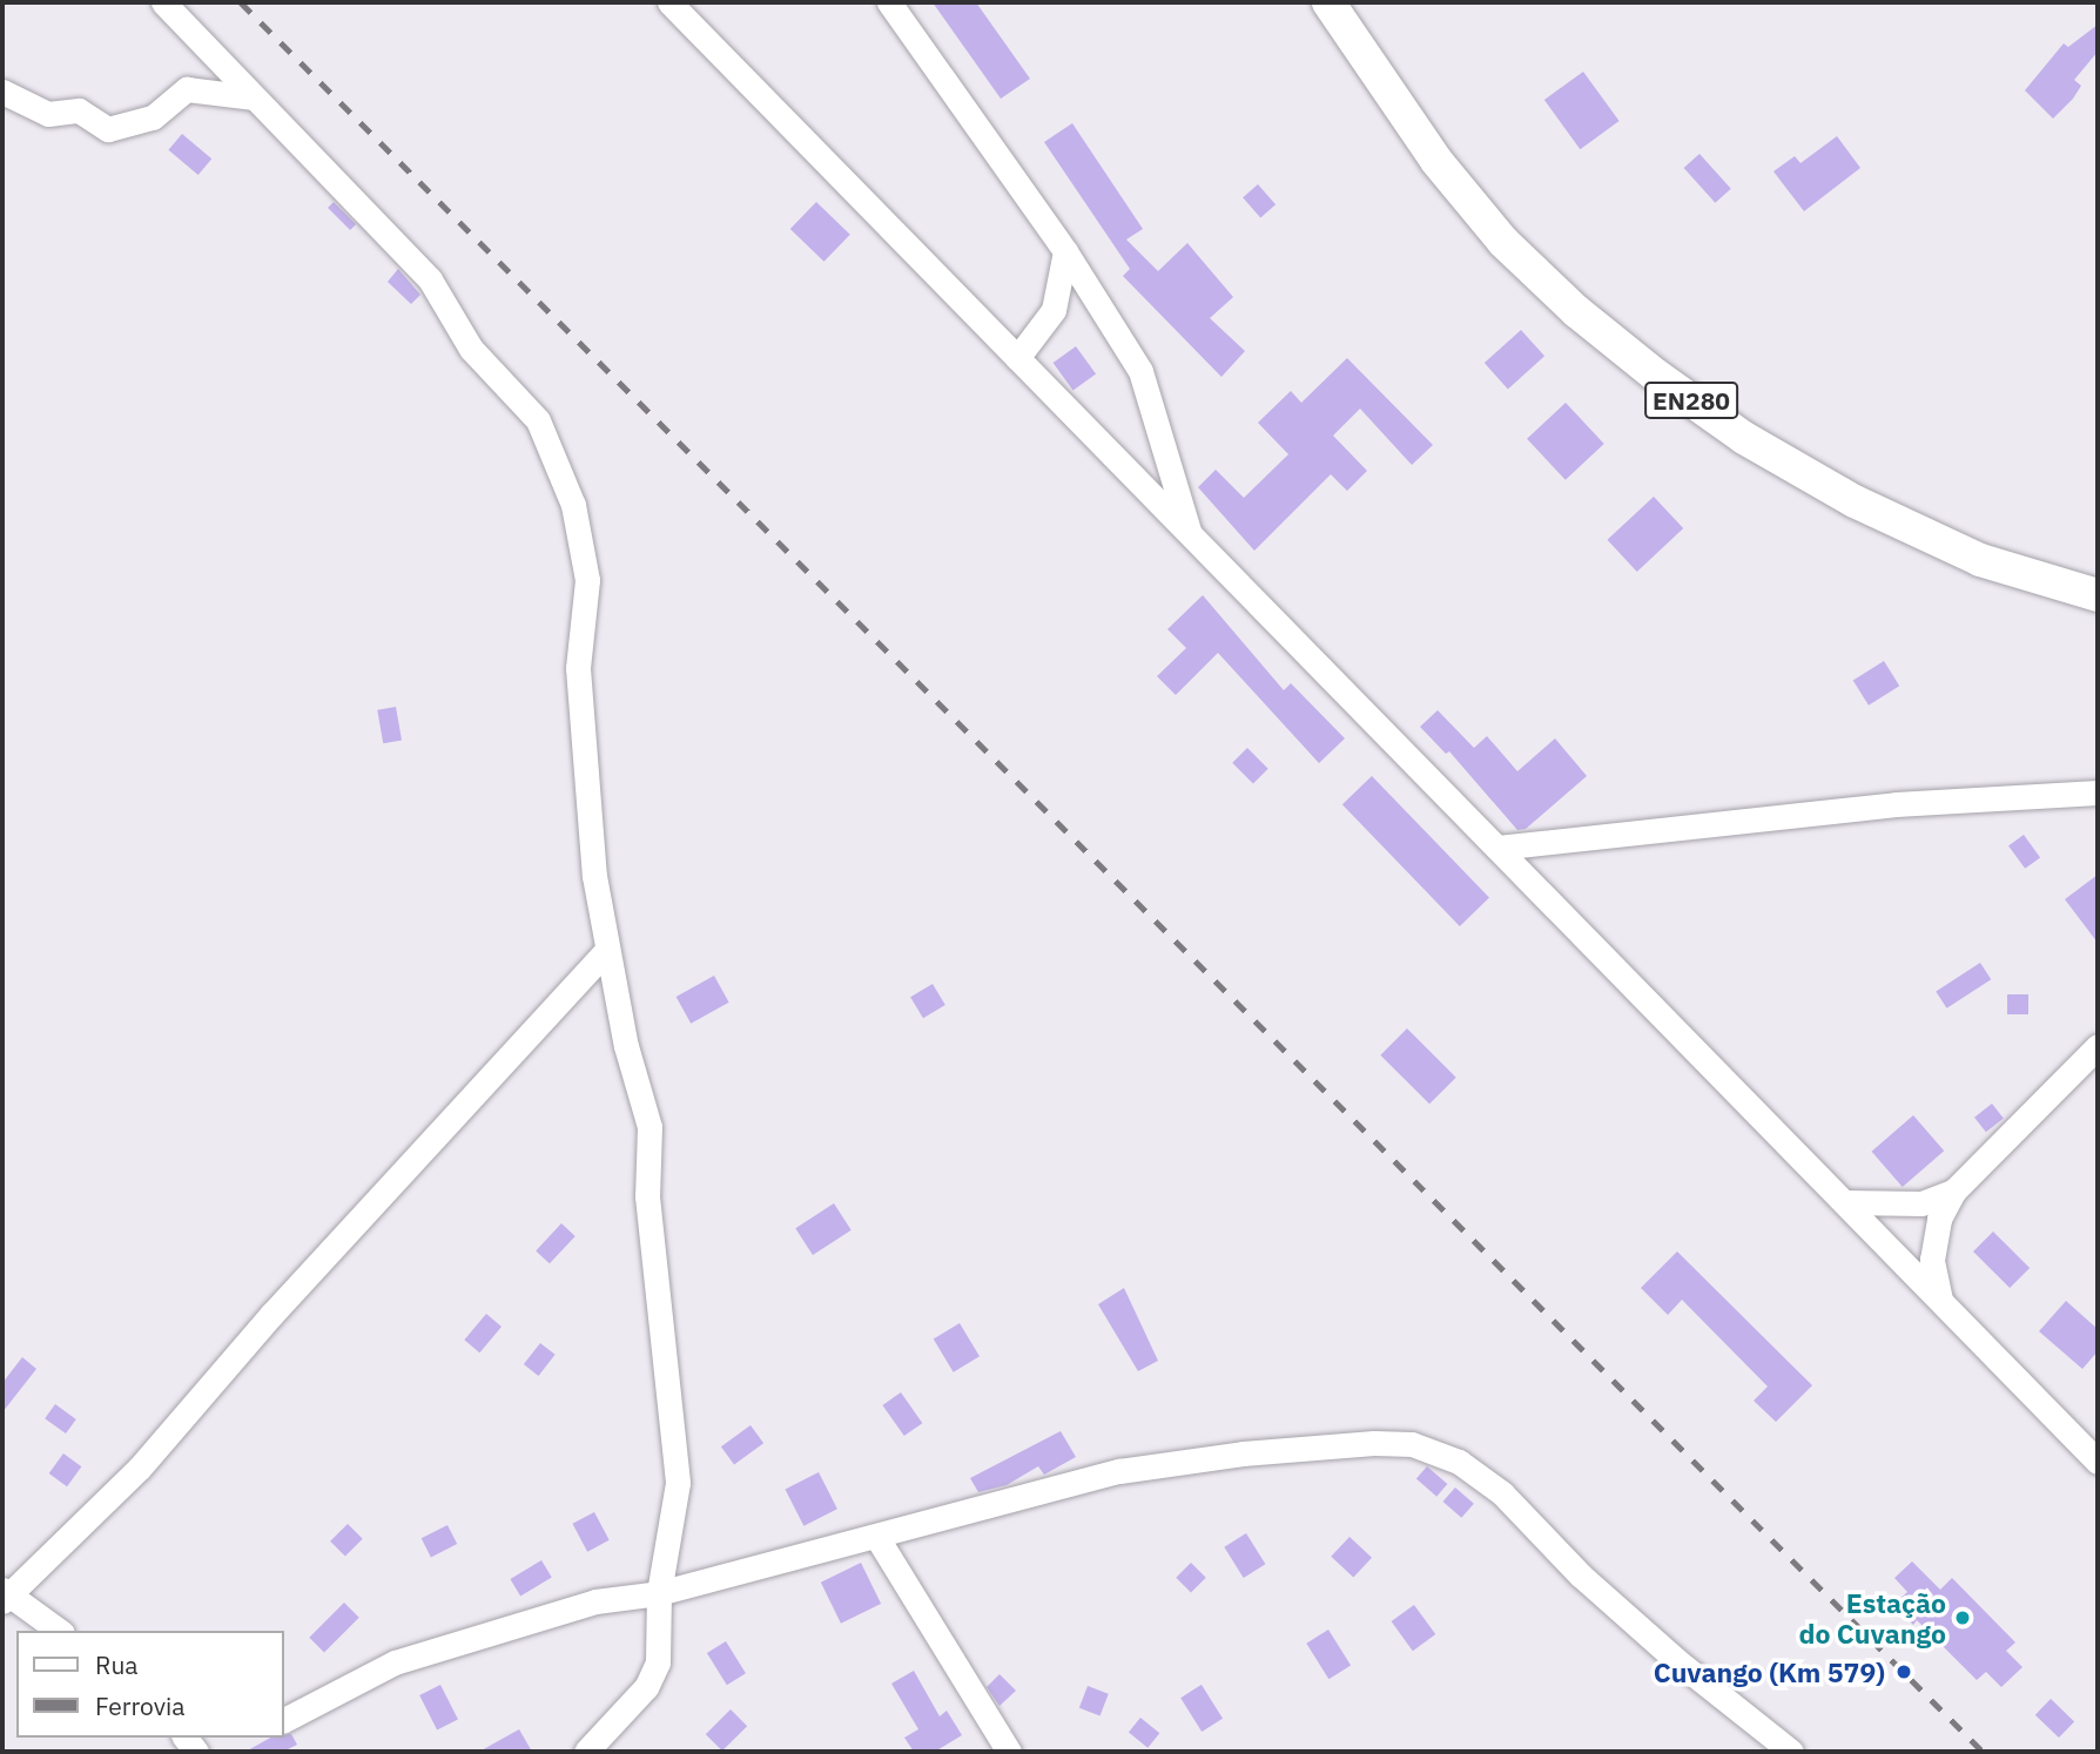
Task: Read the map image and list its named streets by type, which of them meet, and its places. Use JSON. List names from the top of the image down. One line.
{"streets":{"main road":["EN280"]},"places":["Estação do Cuvango","Cuvango (Km 579)"],"legend":["Rua","Ferrovia"]}
